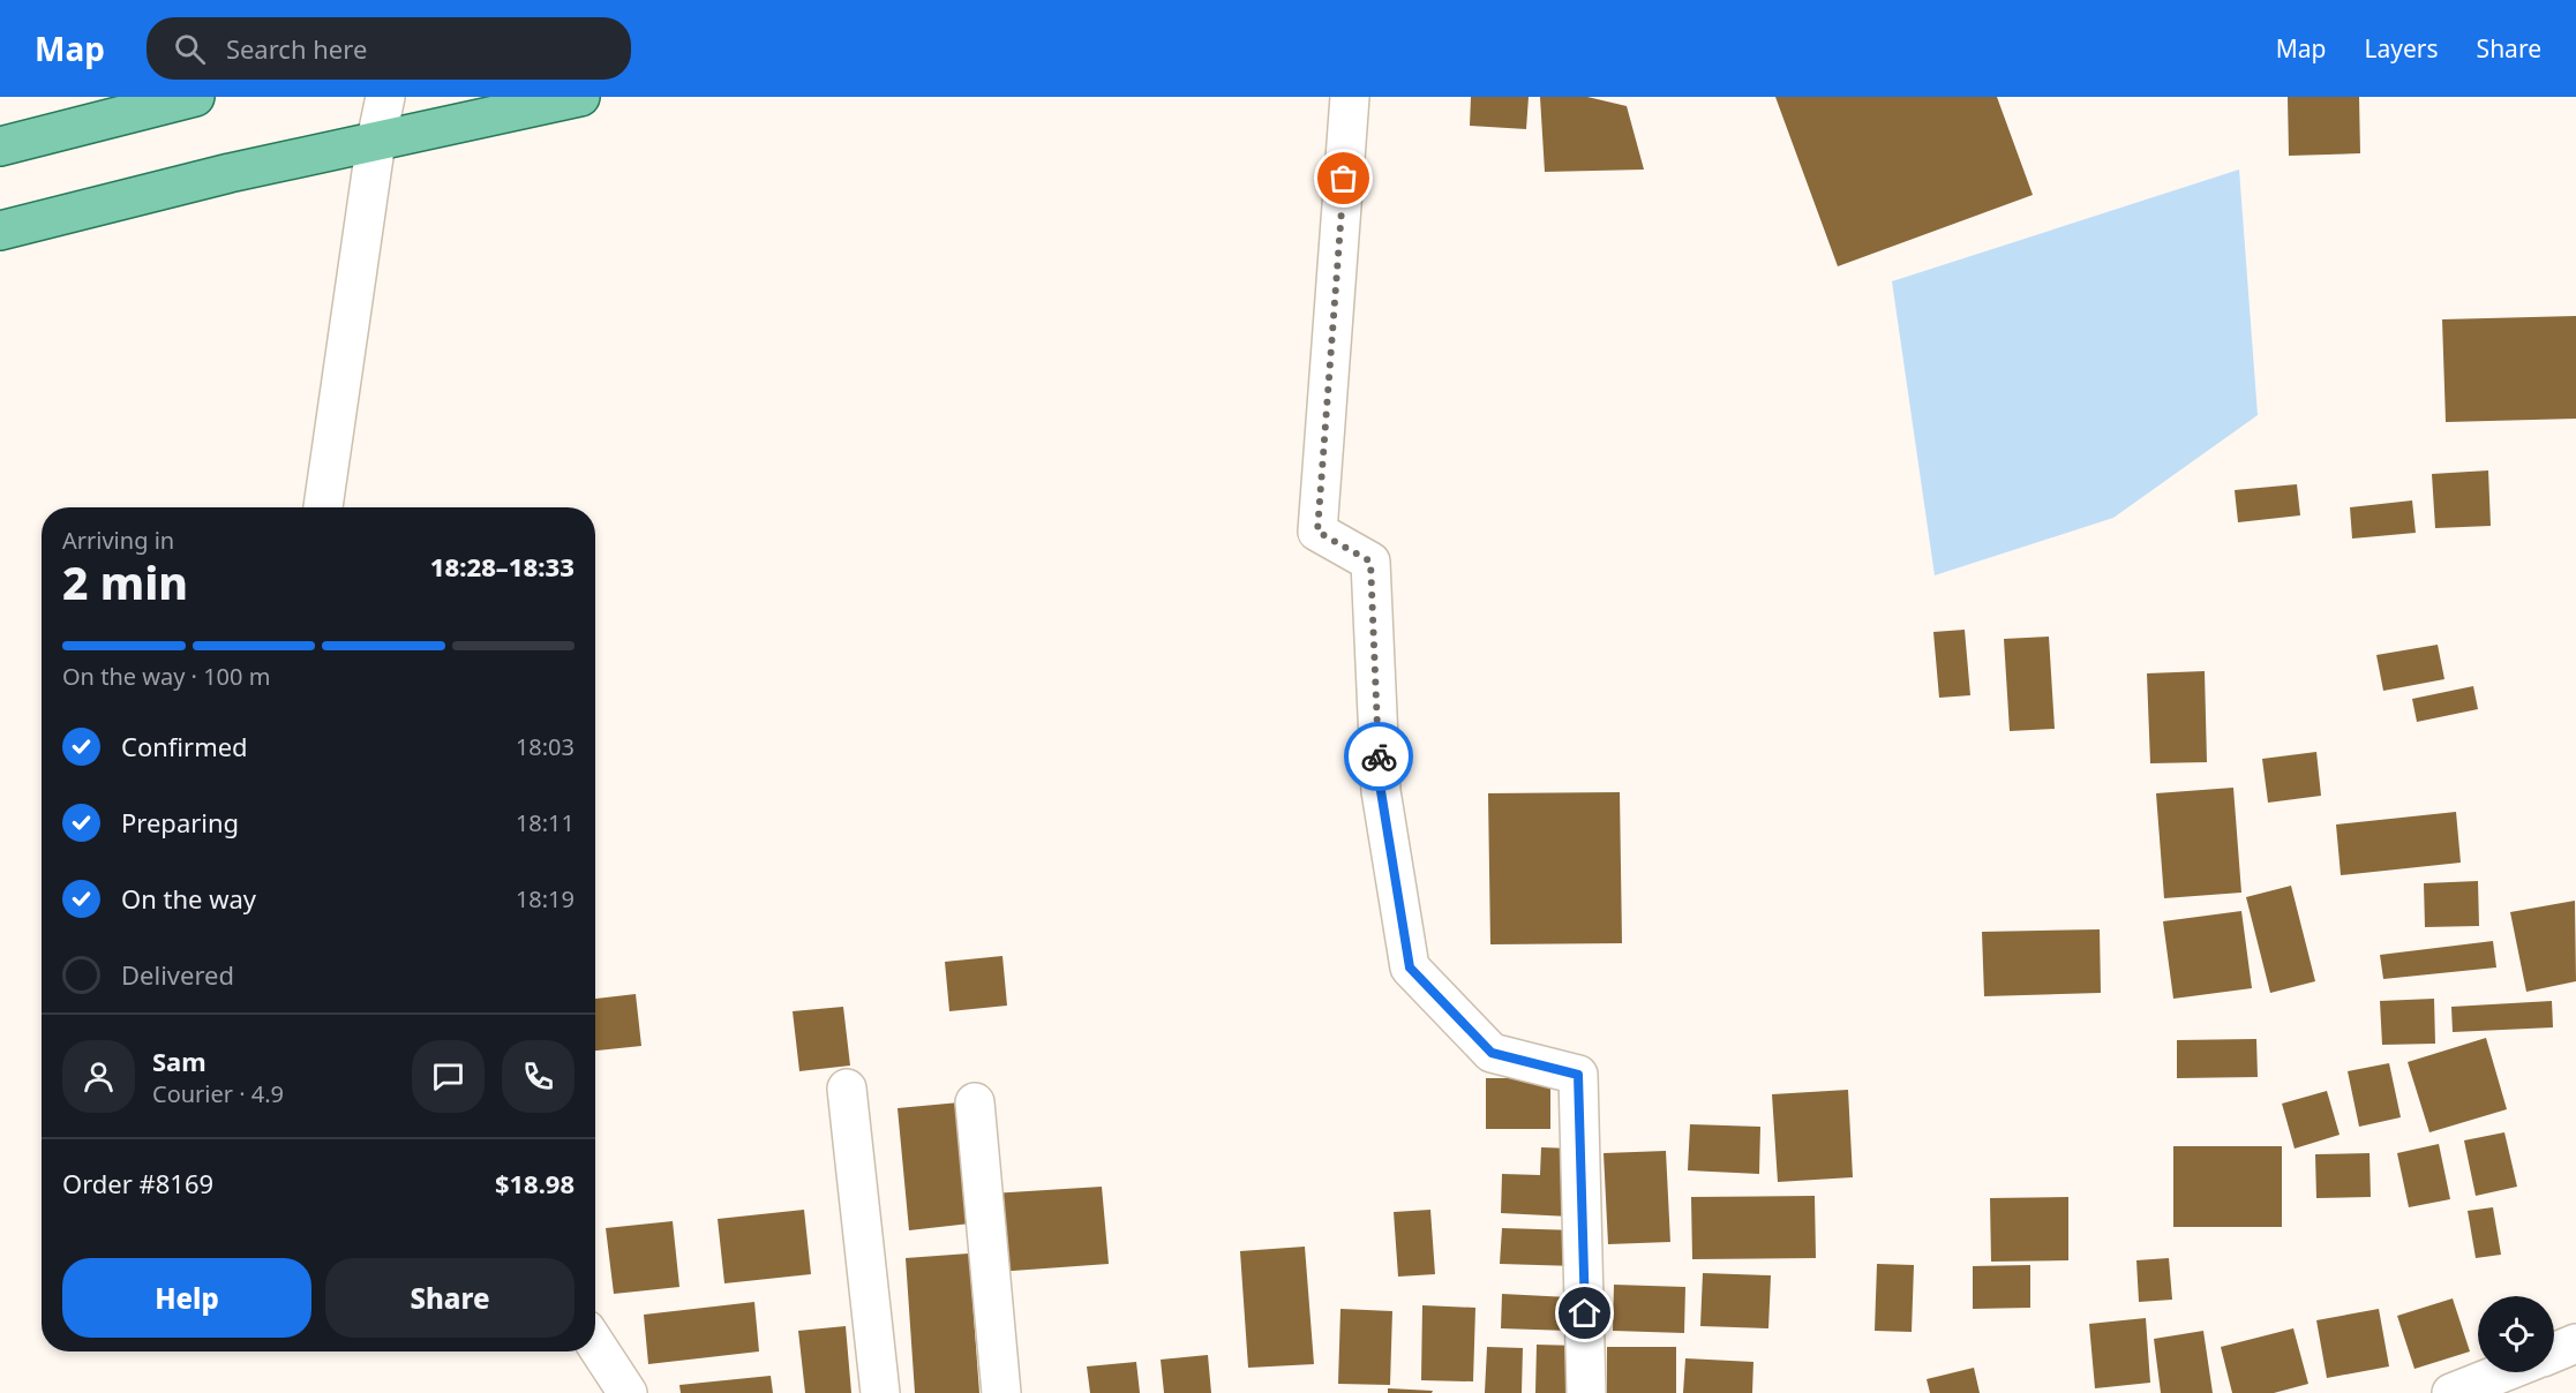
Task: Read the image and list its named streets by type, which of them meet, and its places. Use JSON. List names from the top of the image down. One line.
{"page":{"header":"Map","search":"Search here","nav":["Map","Layers","Share"],"heading":["2 min","Arriving in","18:28–18:33"],"panel":["Sam","Courier · 4.9","Order #8169","$18.98"],"bar":"On the way · 100 m","list":[["Confirmed","18:03"],["Preparing","18:11"],["On the way","18:19"],"Delivered"],"buttons":["Help","Share"]}}
